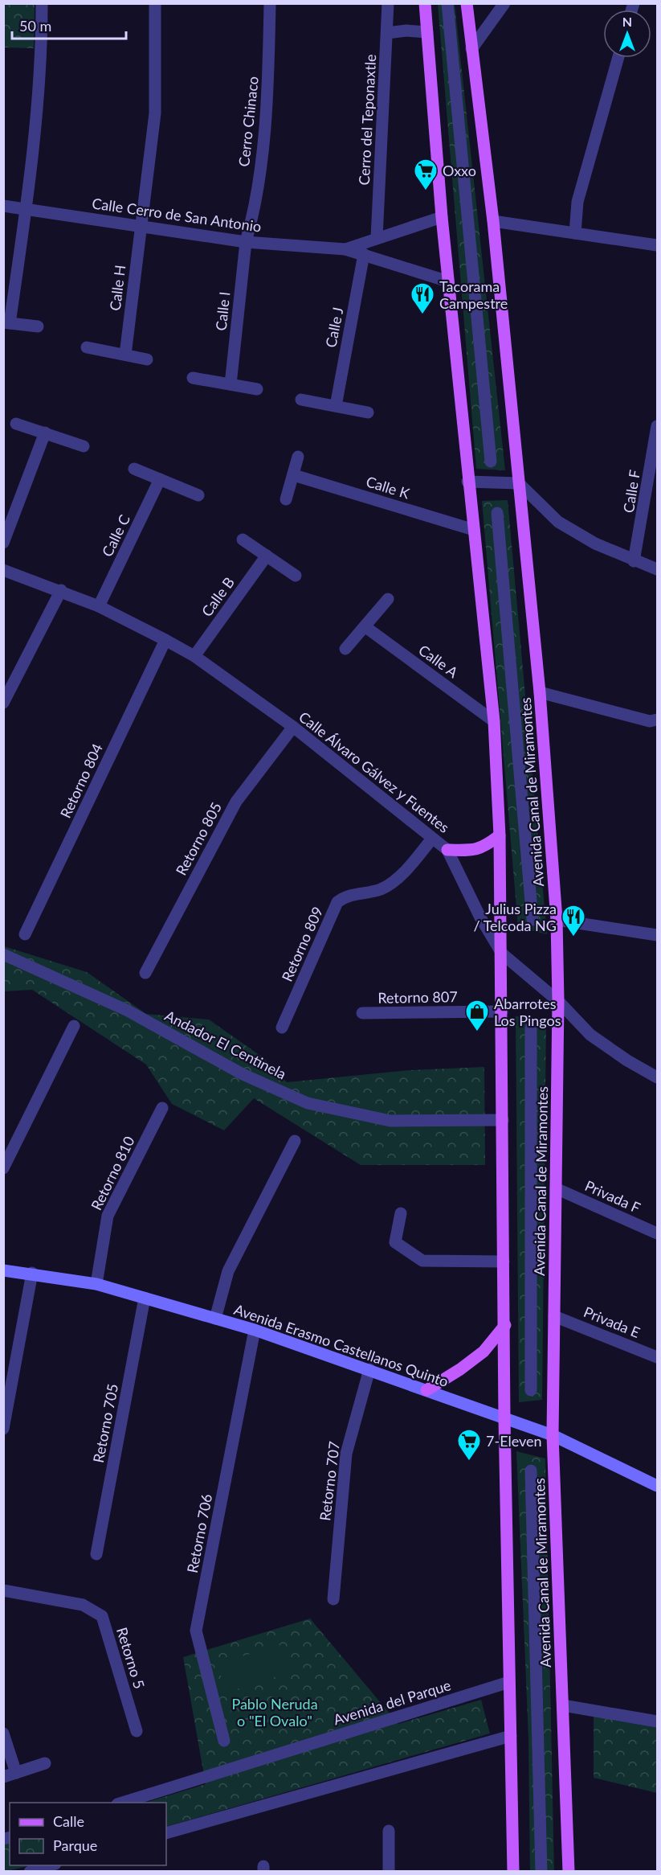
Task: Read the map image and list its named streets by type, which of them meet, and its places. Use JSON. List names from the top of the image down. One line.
{"streets":{"main road":["Avenida Canal de Miramontes"],"street":["Cerro del Teponaxtle","Cerro Chinaco","Calle Cerro de San Antonio","Calle H","Calle I","Calle J","Calle K","Calle F","Calle C","Calle B","Calle A","Calle Álvaro Gálvez y Fuentes","Retorno 804","Retorno 805","Retorno 809","Retorno 807","Andador El Centinela","Retorno 810","Privada F","Privada E","Avenida Erasmo Castellanos Quinto","Retorno 705","Retorno 707","Retorno 706","Retorno 5","Avenida del Parque"]},"crossings":[["Cerro del Teponaxtle","Calle Cerro de San Antonio"],["Cerro Chinaco","Calle Cerro de San Antonio"],["Cerro Chinaco","Calle I"],["Calle Cerro de San Antonio","Calle H"],["Calle Cerro de San Antonio","Calle I"],["Calle Cerro de San Antonio","Calle J"],["Calle C","Calle Álvaro Gálvez y Fuentes"],["Calle B","Calle Álvaro Gálvez y Fuentes"],["Calle Álvaro Gálvez y Fuentes","Retorno 804"],["Calle Álvaro Gálvez y Fuentes","Avenida Canal de Miramontes"],["Calle Álvaro Gálvez y Fuentes","Retorno 805"],["Calle Álvaro Gálvez y Fuentes","Retorno 809"],["Avenida Canal de Miramontes","Privada F"],["Avenida Canal de Miramontes","Privada E"],["Avenida Canal de Miramontes","Avenida Erasmo Castellanos Quinto"],["Retorno 810","Avenida Erasmo Castellanos Quinto"],["Avenida Erasmo Castellanos Quinto","Retorno 705"],["Avenida Erasmo Castellanos Quinto","Retorno 707"],["Avenida Erasmo Castellanos Quinto","Retorno 706"]],"parks":["Pablo Neruda o \"El Ovalo\""],"places":{"supermarket":["Oxxo","7-Eleven"],"restaurant":["Tacorama Campestre","Julius Pizza / Telcoda NG"],"shop":["Abarrotes Los Pingos"]},"legend":["Calle","Parque"],"scale_bar":"50 m","north":"top"}
